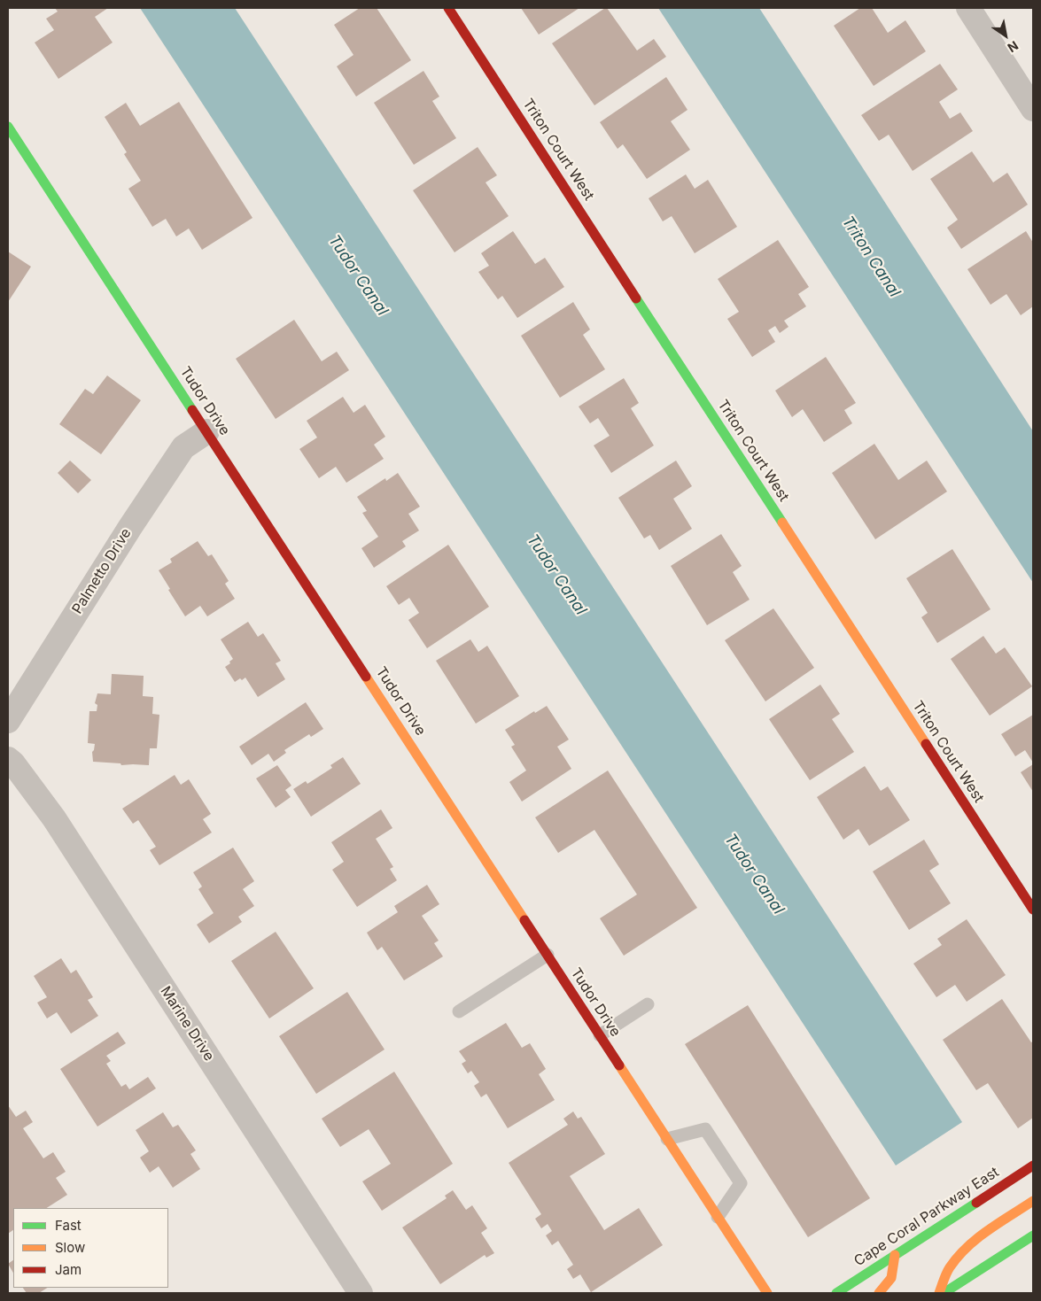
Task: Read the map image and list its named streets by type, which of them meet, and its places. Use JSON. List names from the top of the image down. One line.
{"streets":{"street":["Triton Court West","Tudor Drive","Palmetto Drive","Marine Drive","Cape Coral Parkway East"]},"crossings":[["Tudor Drive","Palmetto Drive"]],"water":["Triton Canal","Tudor Canal"],"legend":["Fast","Slow","Jam"],"north":"bottom right"}
